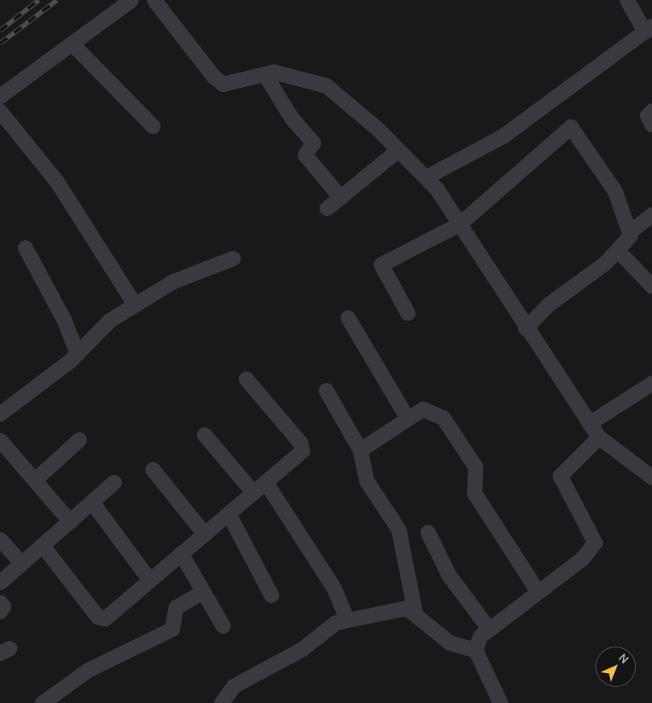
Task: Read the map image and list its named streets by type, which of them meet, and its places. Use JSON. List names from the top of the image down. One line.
{"north":"top right"}
